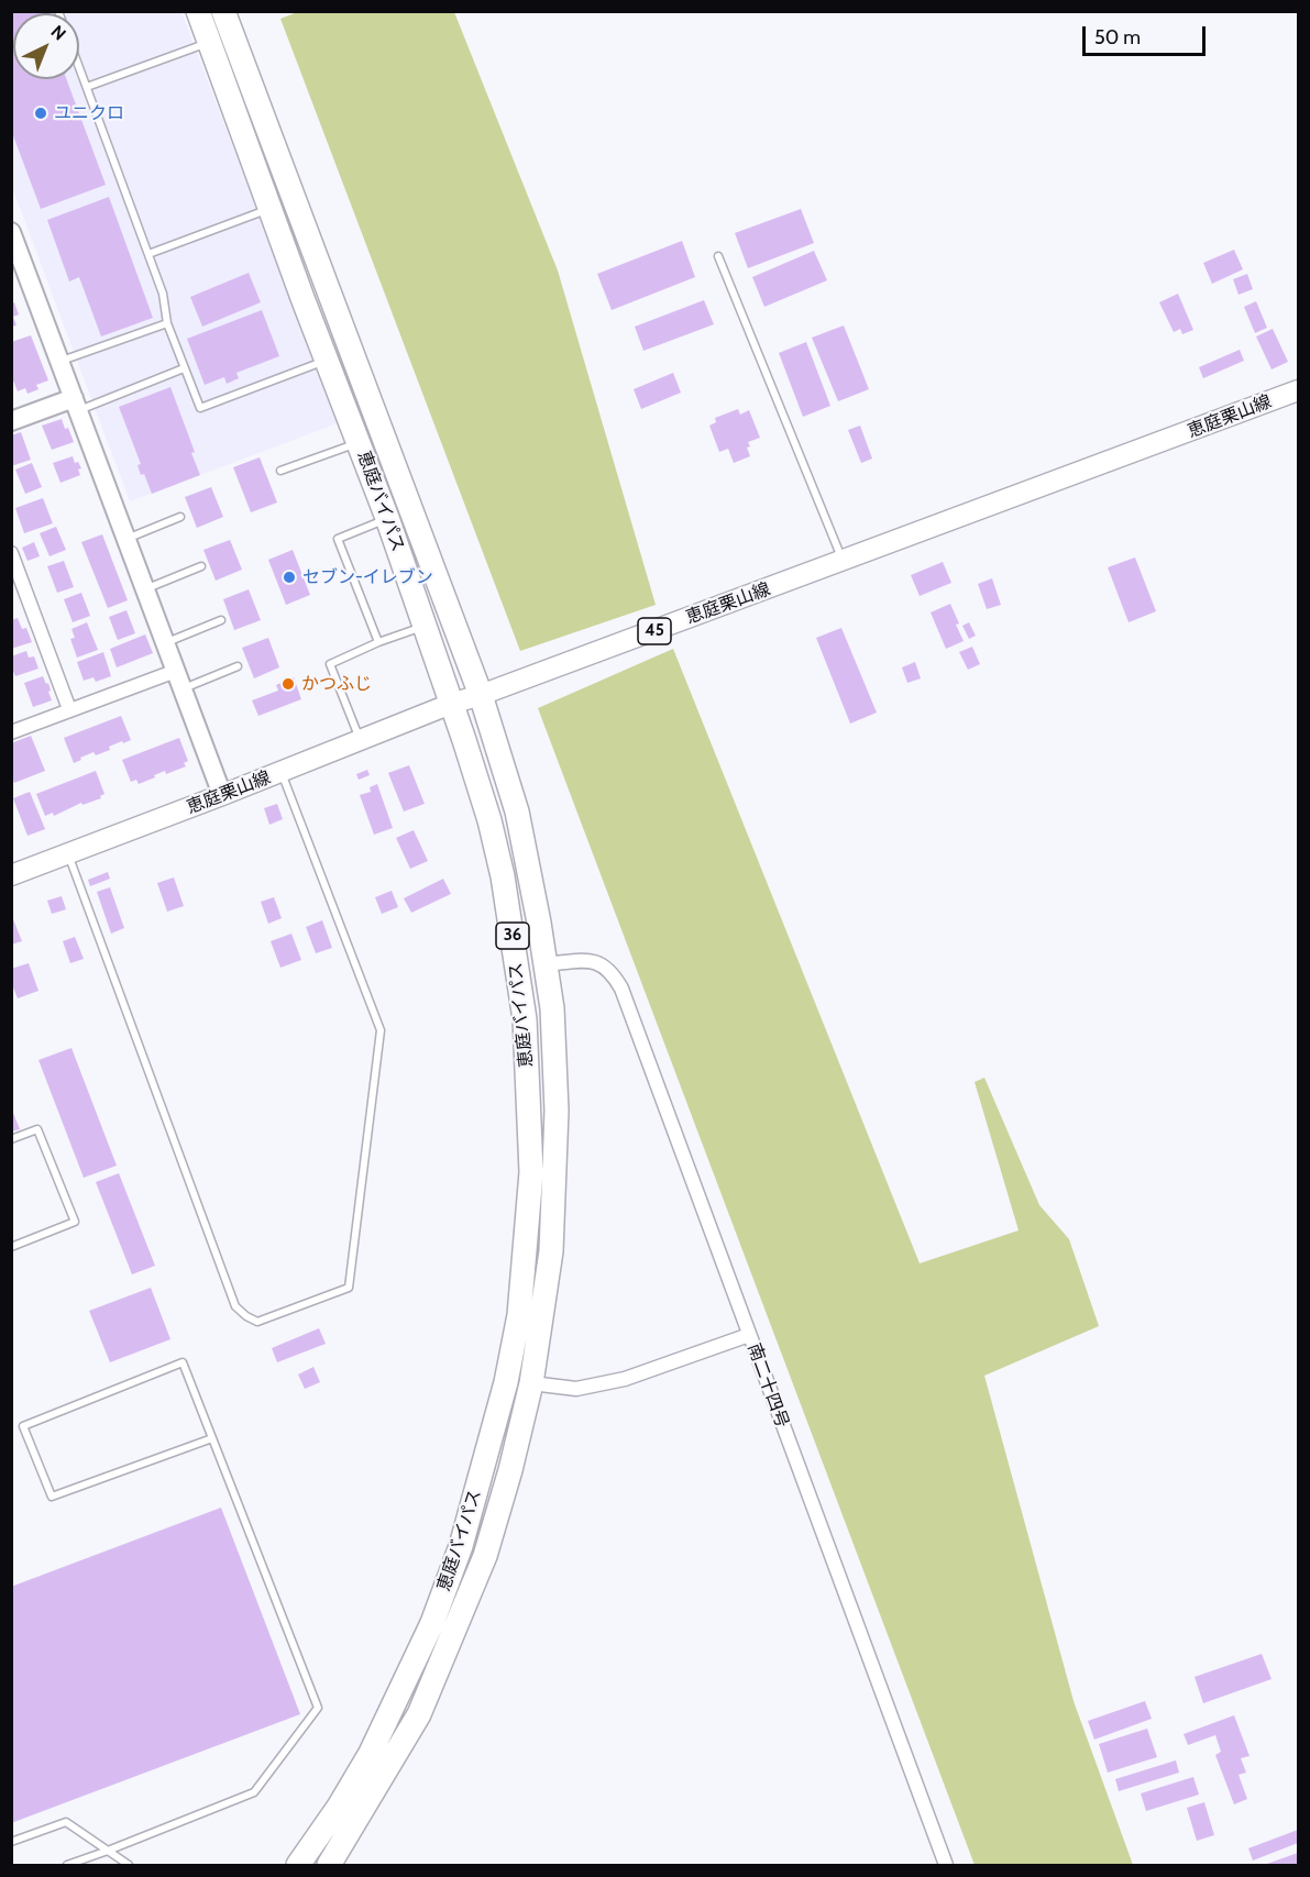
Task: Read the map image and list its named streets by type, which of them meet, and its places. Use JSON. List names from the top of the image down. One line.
{"streets":{"highway":["恵庭バイパス","36"],"main road":["恵庭栗山線","45"],"street":["南二十四号"]},"crossings":[["恵庭栗山線","恵庭バイパス"],["恵庭バイパス","南二十四号"]],"places":["ユニクロ","セブン-イレブン","かつふじ"],"scale_bar":"50 m","north":"top right"}
